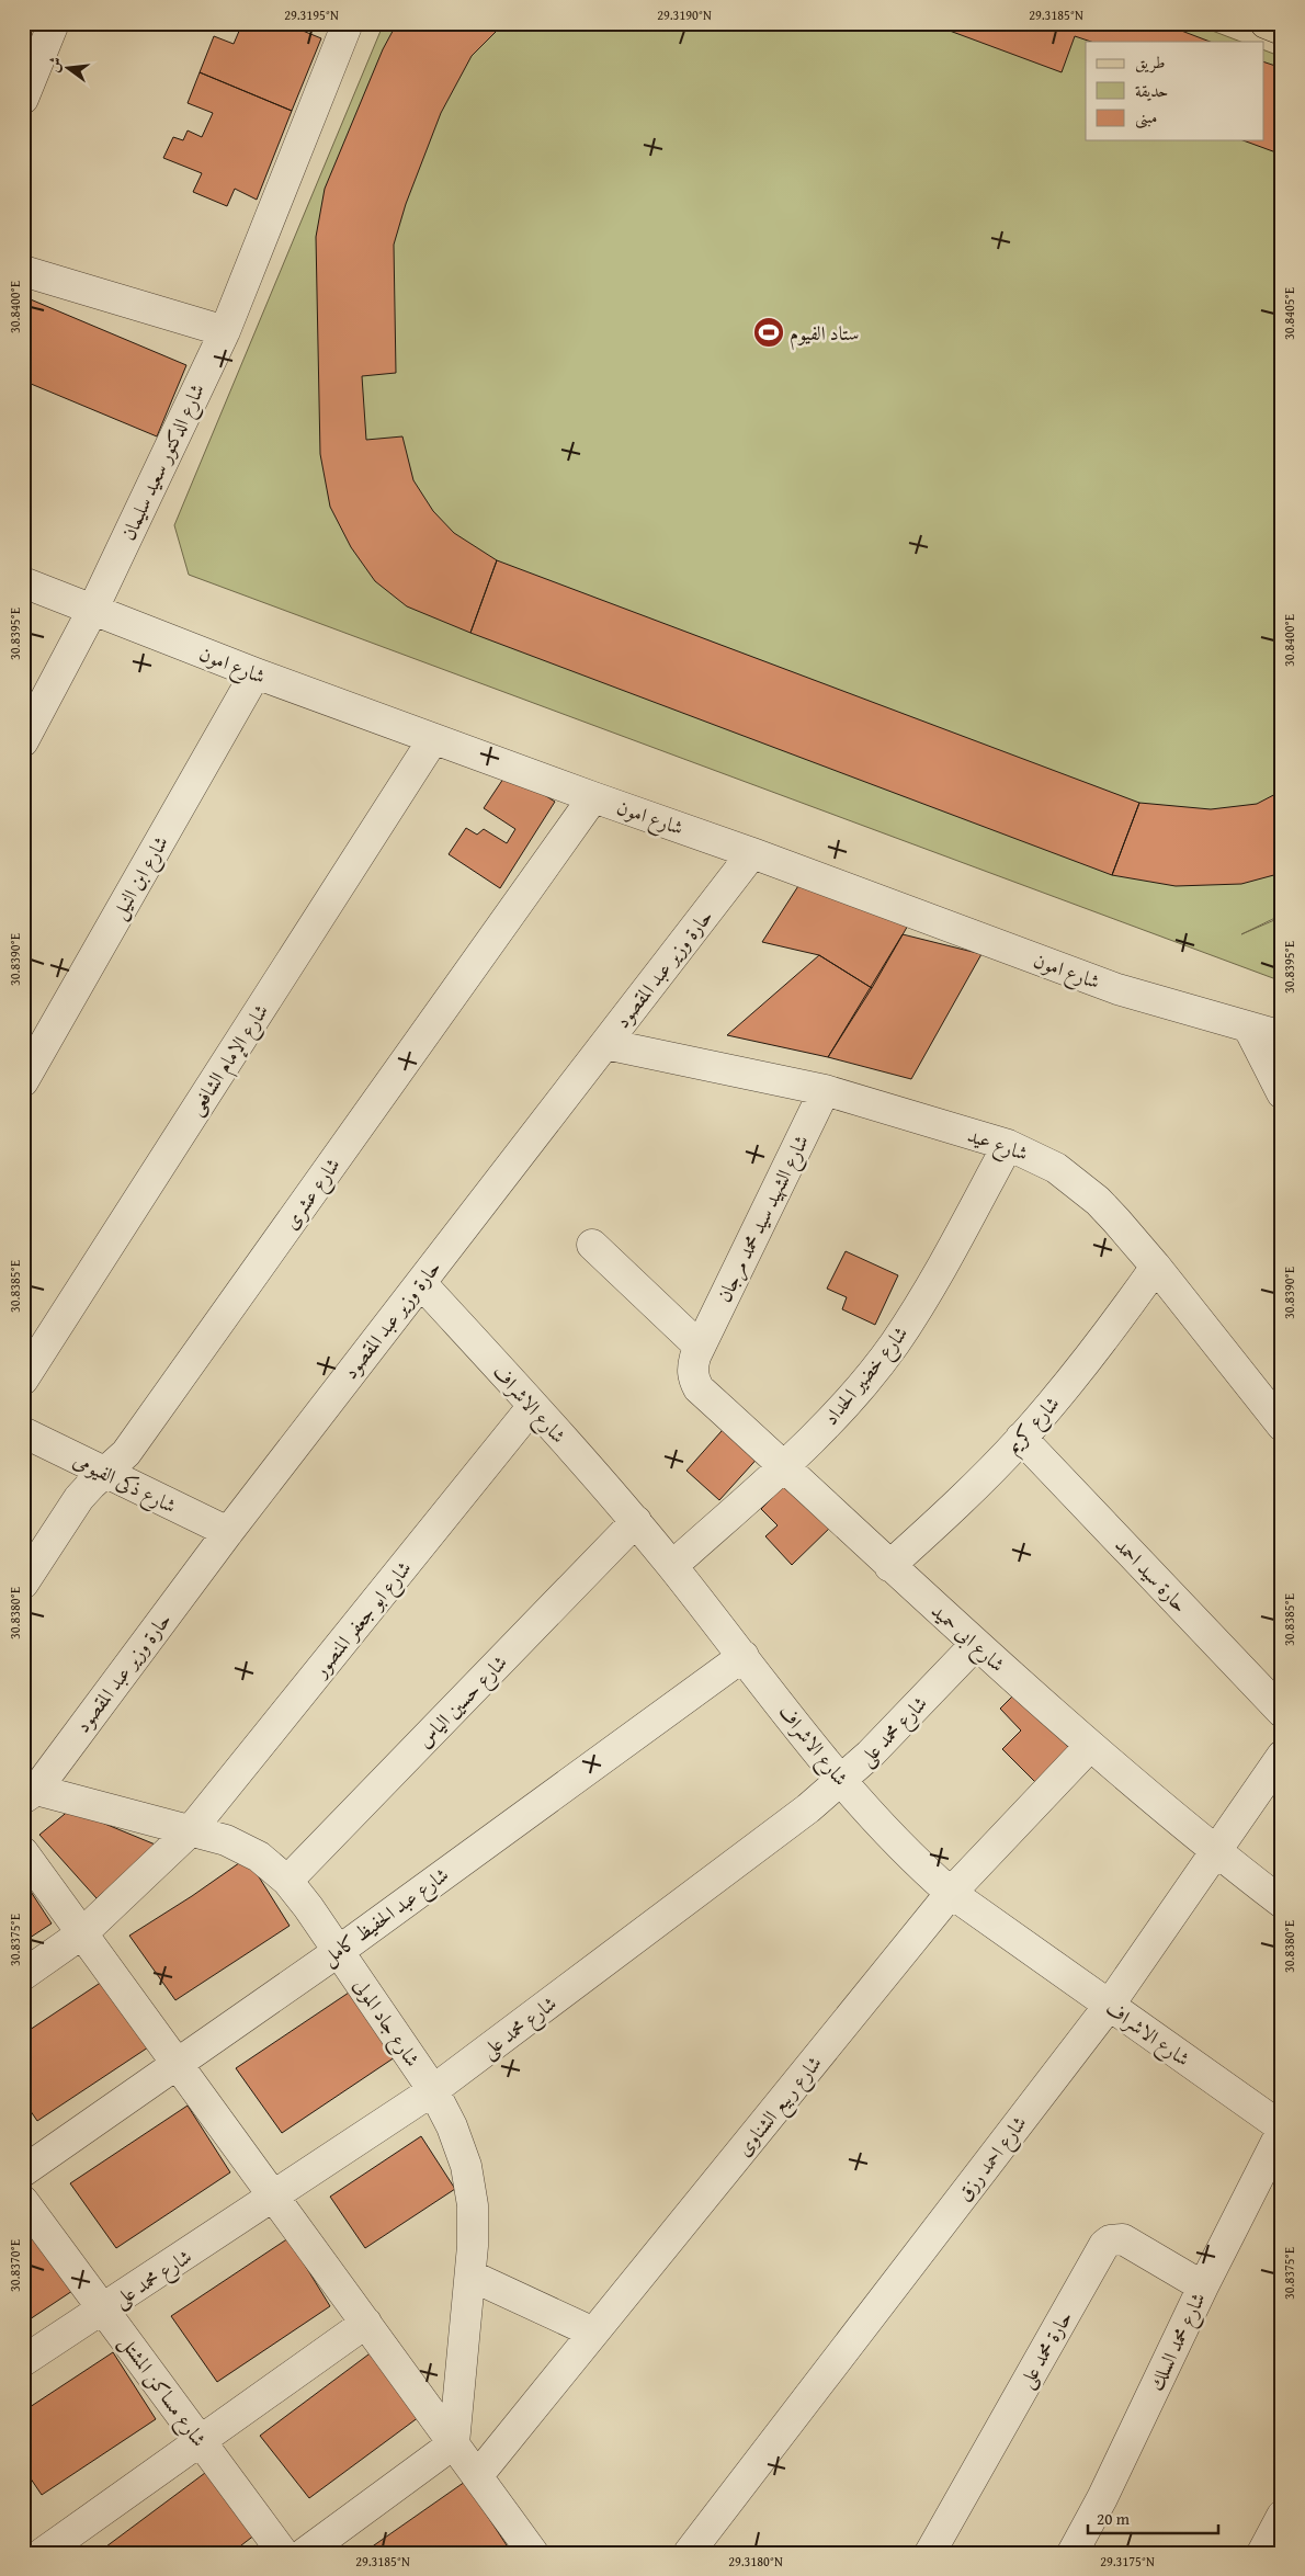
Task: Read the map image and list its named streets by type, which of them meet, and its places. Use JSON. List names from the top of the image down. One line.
{"streets":{"street":["شارع الدكتور سعيد سليمان","شارع امون","شارع ابن النيل","حارة وزير عبد المقصود","شارع الإمام الشافعى","شارع عيد","شارع عشرى","شارع الشهيد سيد محمد مرجان","شارع خضير الحداد","شارع الاشراف","شارع كريم","شارع ذكى الفيومى","حارة سيد احمد","شارع ابو جعفر المنصور","شارع ابى حميد","شارع حسين الياس","شارع محمد على","شارع عبد الحفيظ كامل","شارع جاد المولى","شارع ربيع الشناوى","شارع احمد رزق","شارع محمد السلك","حارة محمد على","شارع مساكن المشتل"]},"crossings":[["شارع الدكتور سعيد سليمان","شارع امون"],["شارع امون","شارع ابن النيل"],["شارع امون","حارة وزير عبد المقصود"],["شارع امون","شارع الإمام الشافعى"],["شارع امون","شارع عشرى"],["حارة وزير عبد المقصود","شارع عيد"],["حارة وزير عبد المقصود","شارع الاشراف"],["حارة وزير عبد المقصود","شارع ذكى الفيومى"],["حارة وزير عبد المقصود","شارع جاد المولى"],["شارع عيد","شارع الشهيد سيد محمد مرجان"],["شارع عيد","شارع خضير الحداد"],["شارع عيد","شارع كريم"],["شارع عشرى","شارع ذكى الفيومى"],["شارع الشهيد سيد محمد مرجان","شارع ابى حميد"],["شارع خضير الحداد","شارع الاشراف"],["شارع خضير الحداد","شارع ابى حميد"],["شارع الاشراف","شارع ابو جعفر المنصور"],["شارع الاشراف","شارع حسين الياس"],["شارع الاشراف","شارع محمد على"],["شارع الاشراف","شارع عبد الحفيظ كامل"],["شارع الاشراف","شارع ربيع الشناوى"],["شارع الاشراف","شارع احمد رزق"],["شارع الاشراف","شارع محمد السلك"],["شارع كريم","حارة سيد احمد"],["شارع كريم","شارع ابى حميد"],["شارع ابو جعفر المنصور","شارع جاد المولى"],["شارع ابى حميد","شارع محمد على"],["شارع ابى حميد","شارع ربيع الشناوى"],["شارع ابى حميد","شارع احمد رزق"],["شارع حسين الياس","شارع جاد المولى"],["شارع محمد على","شارع جاد المولى"],["شارع محمد على","شارع مساكن المشتل"],["شارع عبد الحفيظ كامل","شارع جاد المولى"],["شارع محمد السلك","حارة محمد على"]],"places":{"sports":["ستاد الفيوم"]},"legend":["طريق","حديقة","مبنى"],"scale_bar":"20 m","north":"left","coordinates":["29.3195°N","29.3190°N","29.3185°N","30.8400°E","30.8405°E","30.8395°E","30.8390°E","30.8385°E","30.8380°E","30.8375°E","30.8370°E","29.3180°N","29.3175°N"]}
